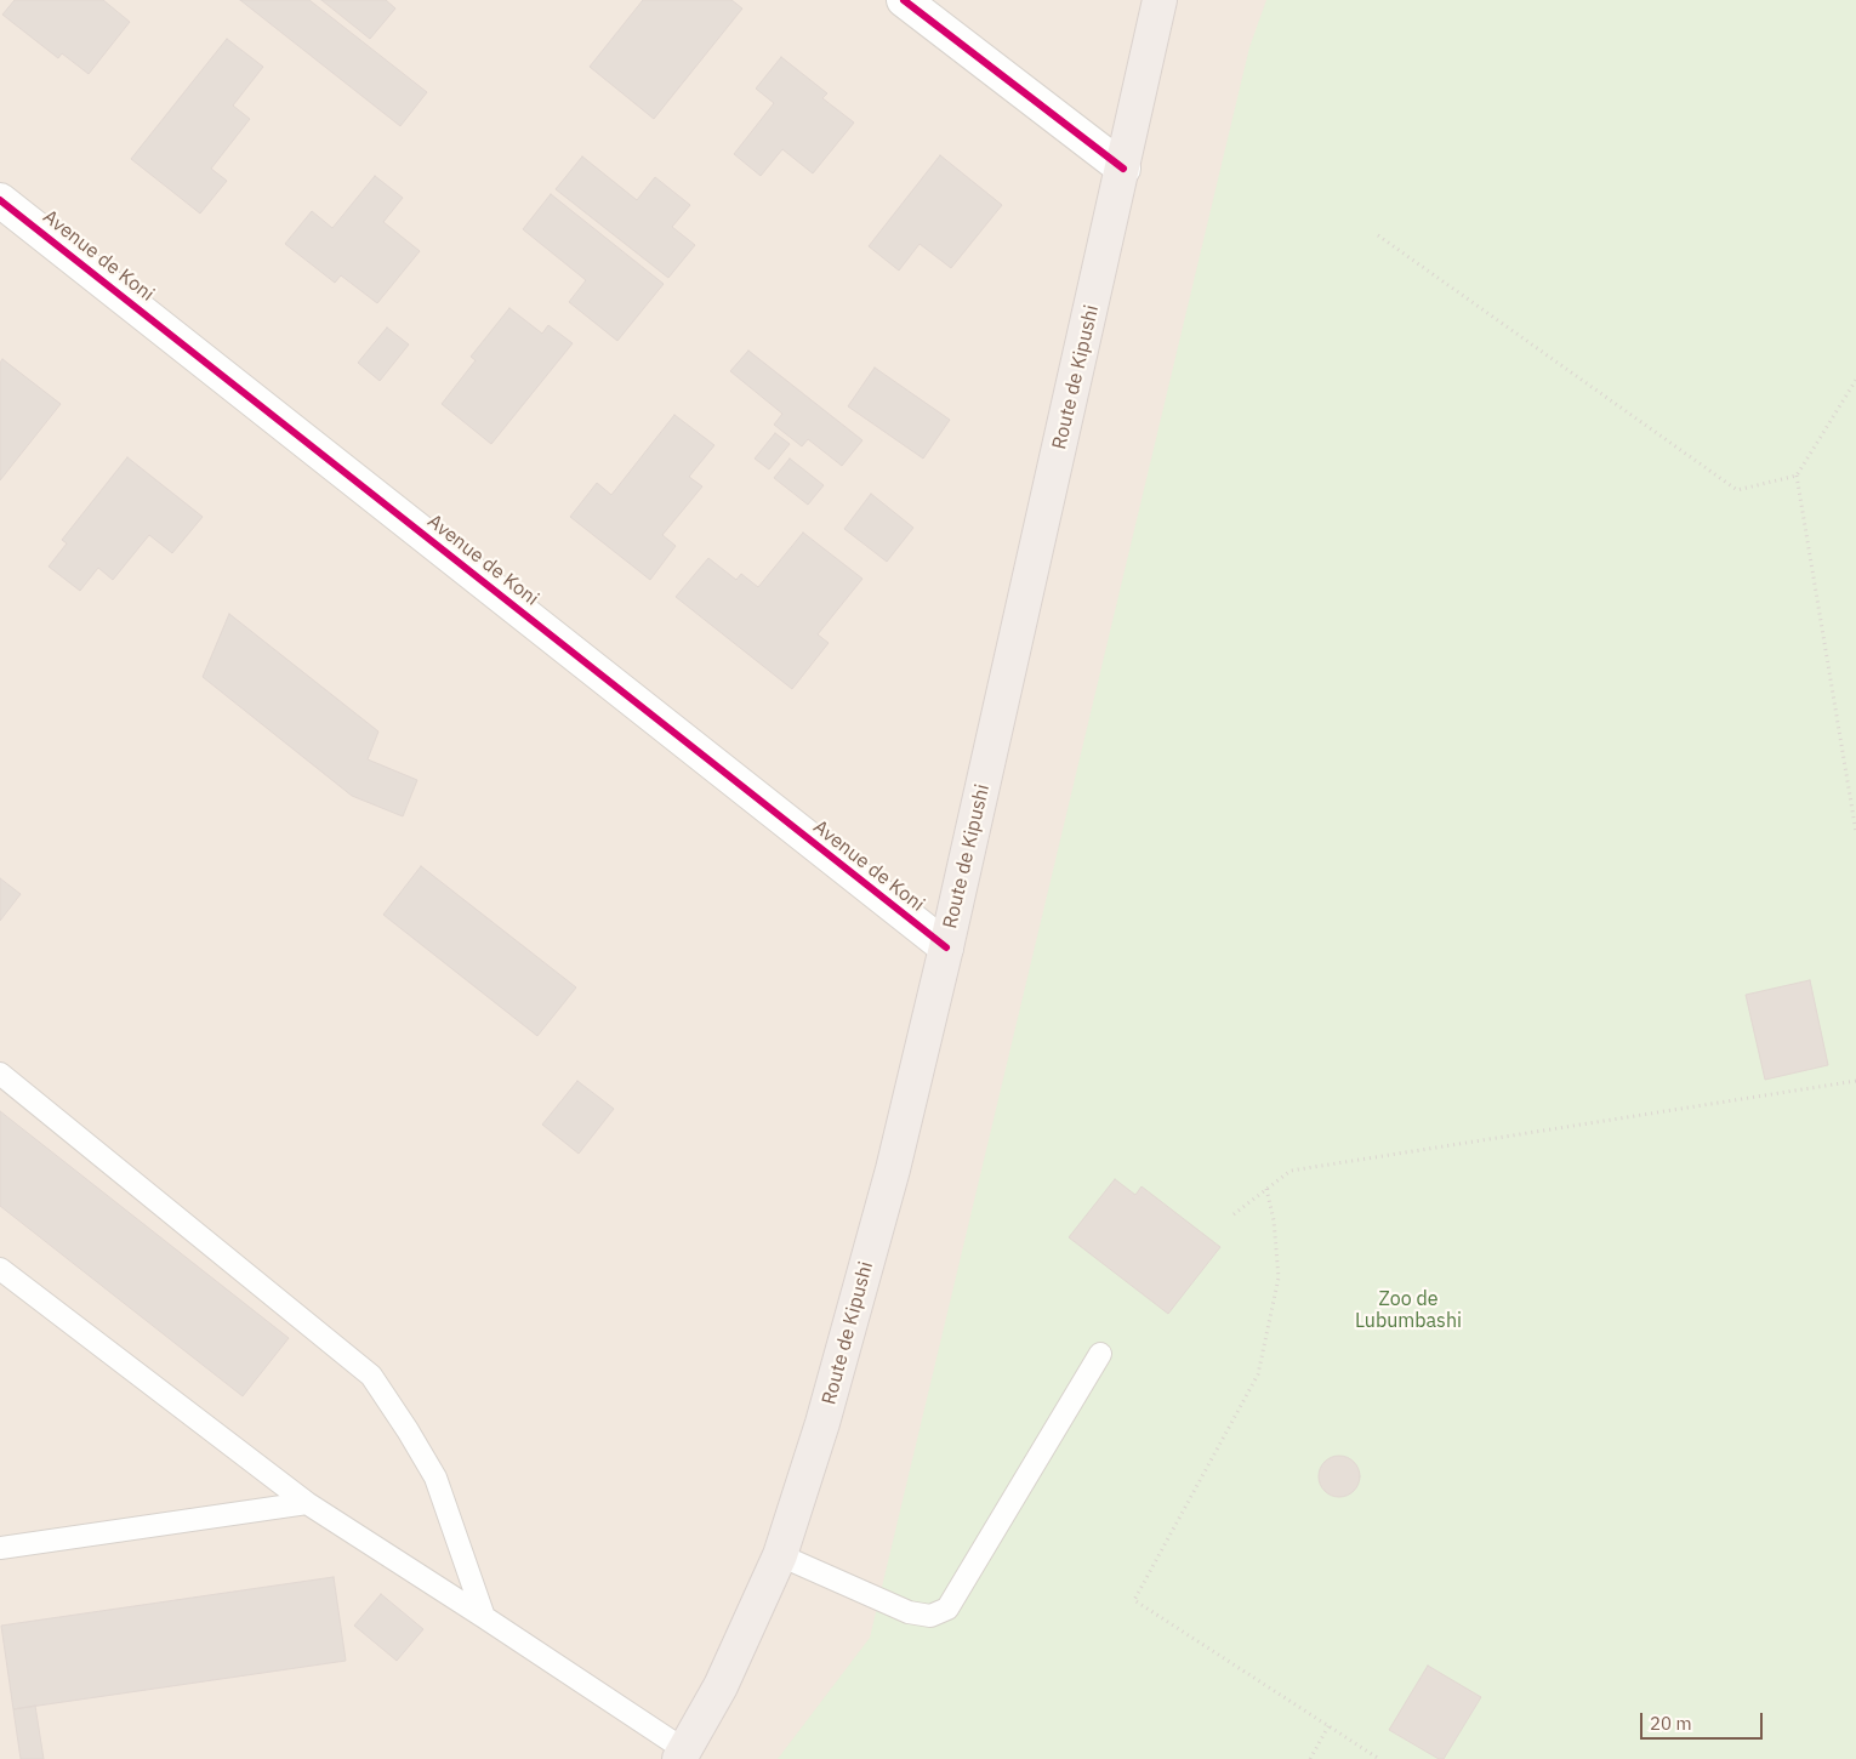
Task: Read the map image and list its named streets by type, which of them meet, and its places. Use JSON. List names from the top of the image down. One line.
{"streets":{"highway":["Route de Kipushi"],"street":["Avenue de Koni"]},"crossings":[["Avenue de Koni","Route de Kipushi"]],"parks":["Zoo de Lubumbashi"],"scale_bar":"20 m"}
